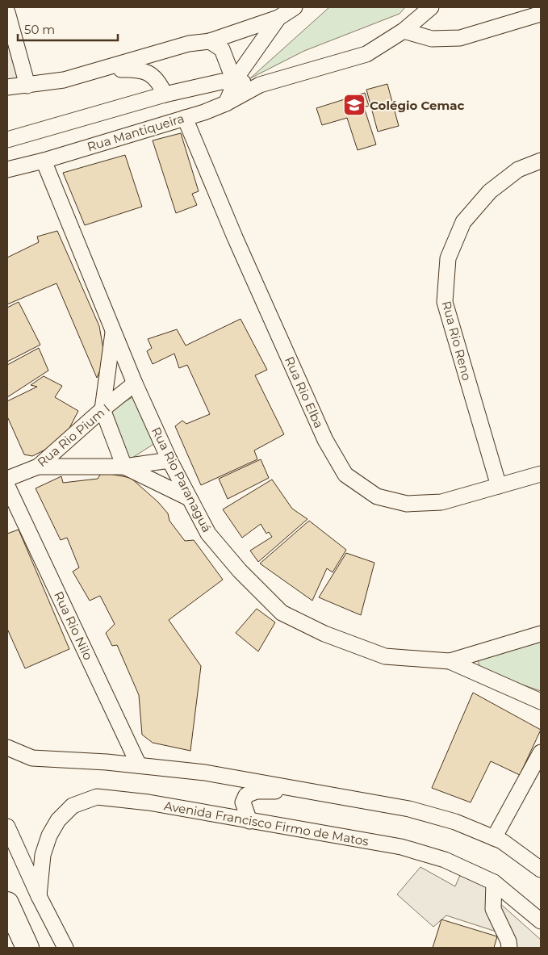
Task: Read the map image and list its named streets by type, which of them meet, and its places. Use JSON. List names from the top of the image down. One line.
{"streets":{"street":["Rua Mantiqueira","Rua Rio Reno","Rua Rio Elba","Rua Rio Pium I","Rua Rio Paranaguá","Rua Rio Nilo","Avenida Francisco Firmo de Matos"]},"crossings":[["Rua Mantiqueira","Rua Rio Elba"],["Rua Mantiqueira","Rua Rio Paranaguá"],["Rua Rio Reno","Rua Rio Elba"],["Rua Rio Pium I","Rua Rio Paranaguá"]],"places":{"school or university":["Colégio Cemac"]},"scale_bar":"50 m"}
